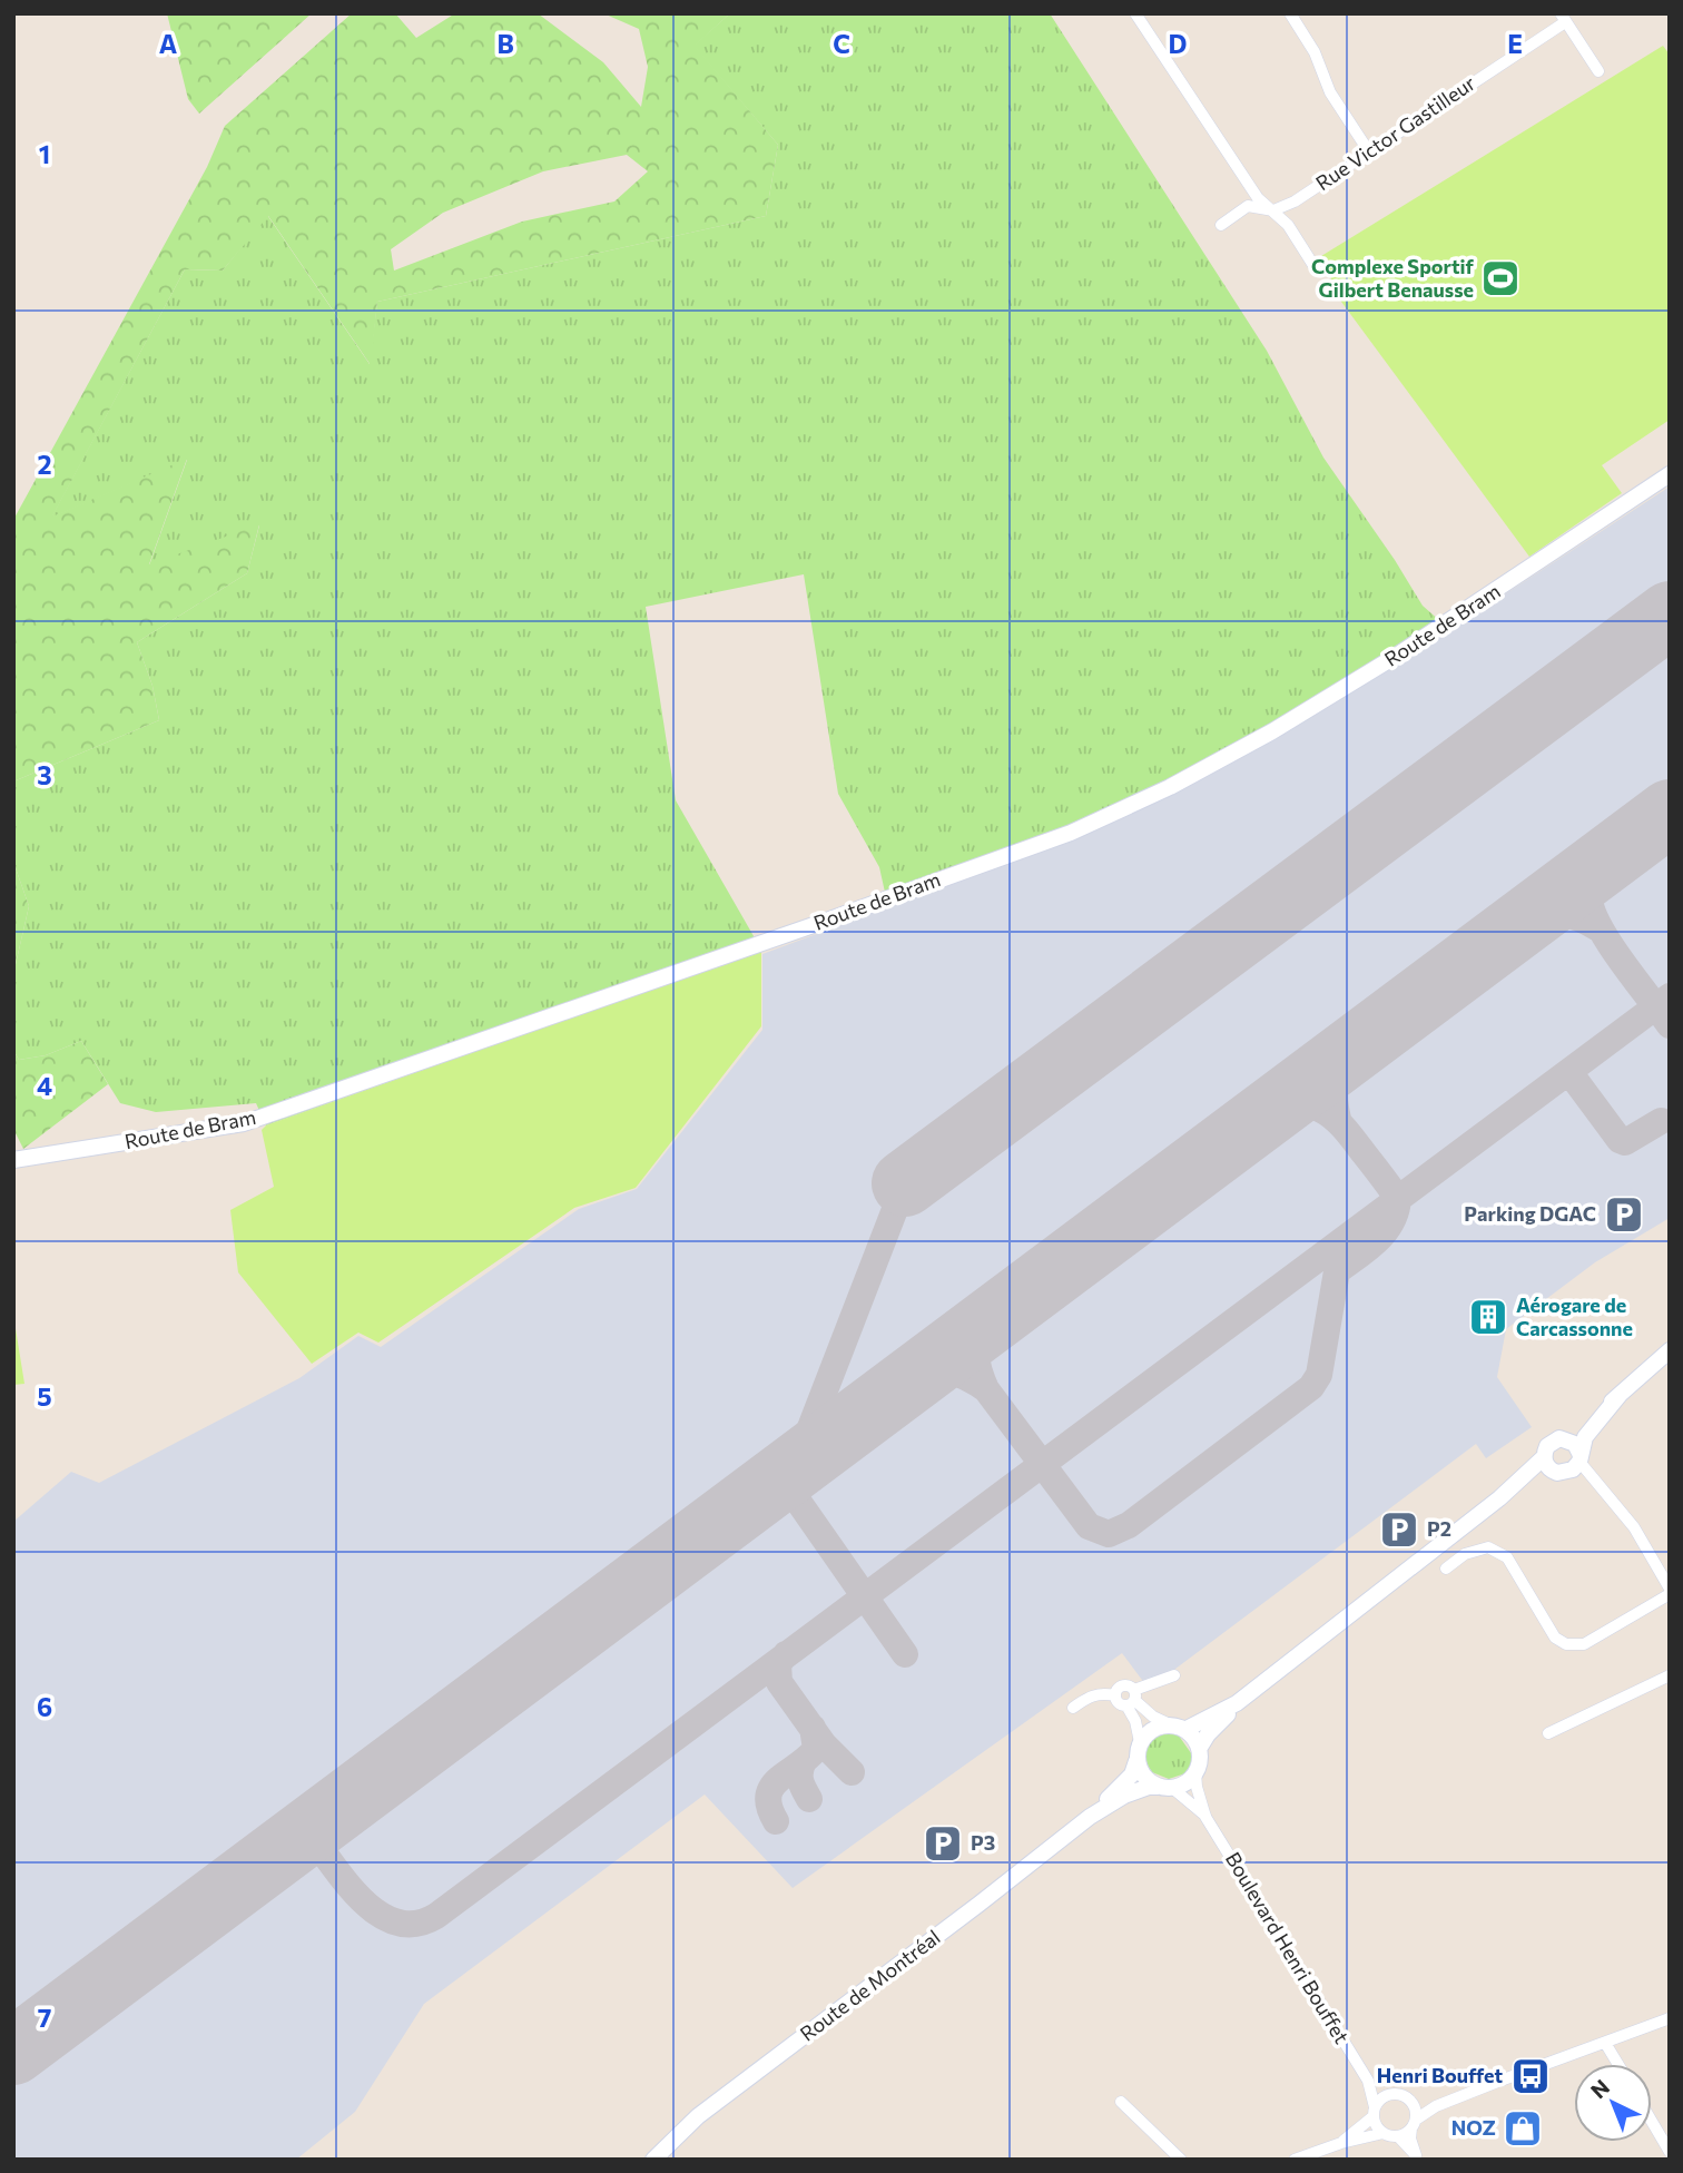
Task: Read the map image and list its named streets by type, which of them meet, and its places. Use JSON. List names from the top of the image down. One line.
{"streets":{"main road":["Route de Bram","Route de Montréal"],"street":["Rue Victor Gastilleur","Boulevard Henri Bouffet"]},"crossings":[["Boulevard Henri Bouffet","Route de Montréal"]],"places":{"sports":["Complexe Sportif Gilbert Benausse"],"parking":["Parking DGAC","P2","P3"],"building":["Aérogare de Carcassonne"],"bus stop":["Henri Bouffet"],"shop":["NOZ"]},"north":"top left","grid":{"columns":["A","B","C","D","E"],"rows":["1","2","3","4","5","6","7"]}}
